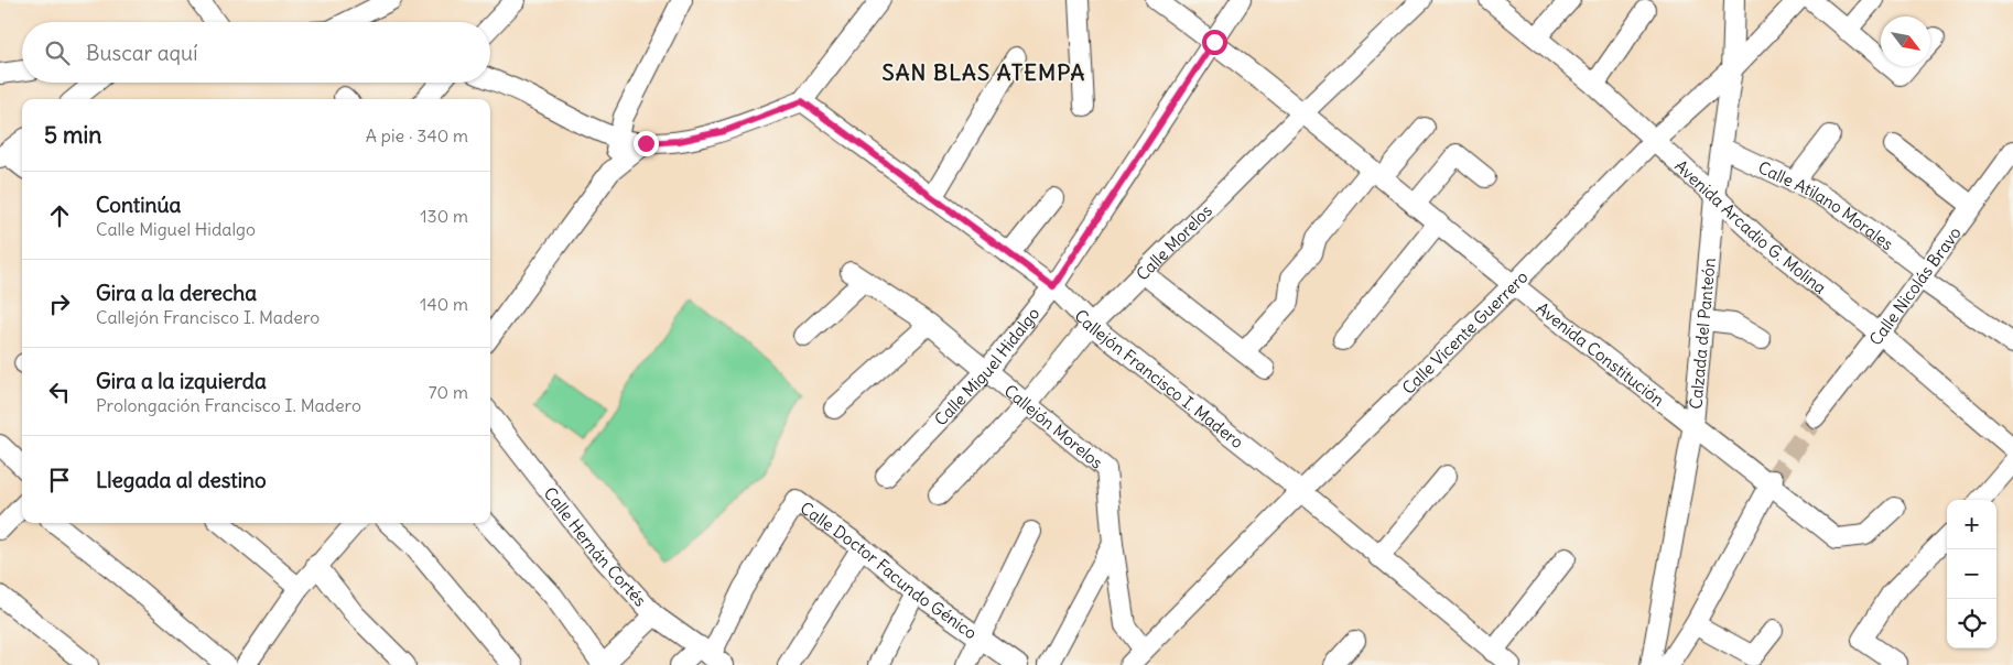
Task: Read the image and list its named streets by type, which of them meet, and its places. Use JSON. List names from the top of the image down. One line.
{"streets":{"street":["Calle Atilano Morales","Avenida Arcadio G. Molina","Calle Morelos","Calle Nicolás Bravo","Calle Vicente Guerrero","Calzada del Panteón","Avenida Constitución","Calle Miguel Hidalgo","Callejón Francisco I. Madero","Callejón Morelos","Calle Hernán Cortés","Calle Doctor Facundo Génico"]},"crossings":[["Calle Atilano Morales","Calle Nicolás Bravo"],["Calle Atilano Morales","Calzada del Panteón"],["Avenida Arcadio G. Molina","Calle Nicolás Bravo"],["Avenida Arcadio G. Molina","Calle Vicente Guerrero"],["Avenida Arcadio G. Molina","Calzada del Panteón"],["Calle Morelos","Avenida Constitución"],["Calle Morelos","Callejón Francisco I. Madero"],["Calle Morelos","Callejón Morelos"],["Calle Vicente Guerrero","Calzada del Panteón"],["Calle Vicente Guerrero","Avenida Constitución"],["Calle Vicente Guerrero","Callejón Francisco I. Madero"],["Calle Vicente Guerrero","Callejón Morelos"],["Calzada del Panteón","Avenida Constitución"],["Avenida Constitución","Calle Miguel Hidalgo"],["Calle Miguel Hidalgo","Callejón Francisco I. Madero"],["Calle Miguel Hidalgo","Callejón Morelos"],["Calle Hernán Cortés","Calle Doctor Facundo Génico"]],"districts":["SAN BLAS ATEMPA"],"north":"bottom right","page":{"search":"Buscar aquí","heading":["5 min","A pie · 340 m"],"list":[["Continúa","Calle Miguel Hidalgo","130 m"],["Gira a la derecha","Callejón Francisco I. Madero","140 m"],["Gira a la izquierda","Prolongación Francisco I. Madero","70 m"],"Llegada al destino"],"map_buttons":["+","−"]}}
